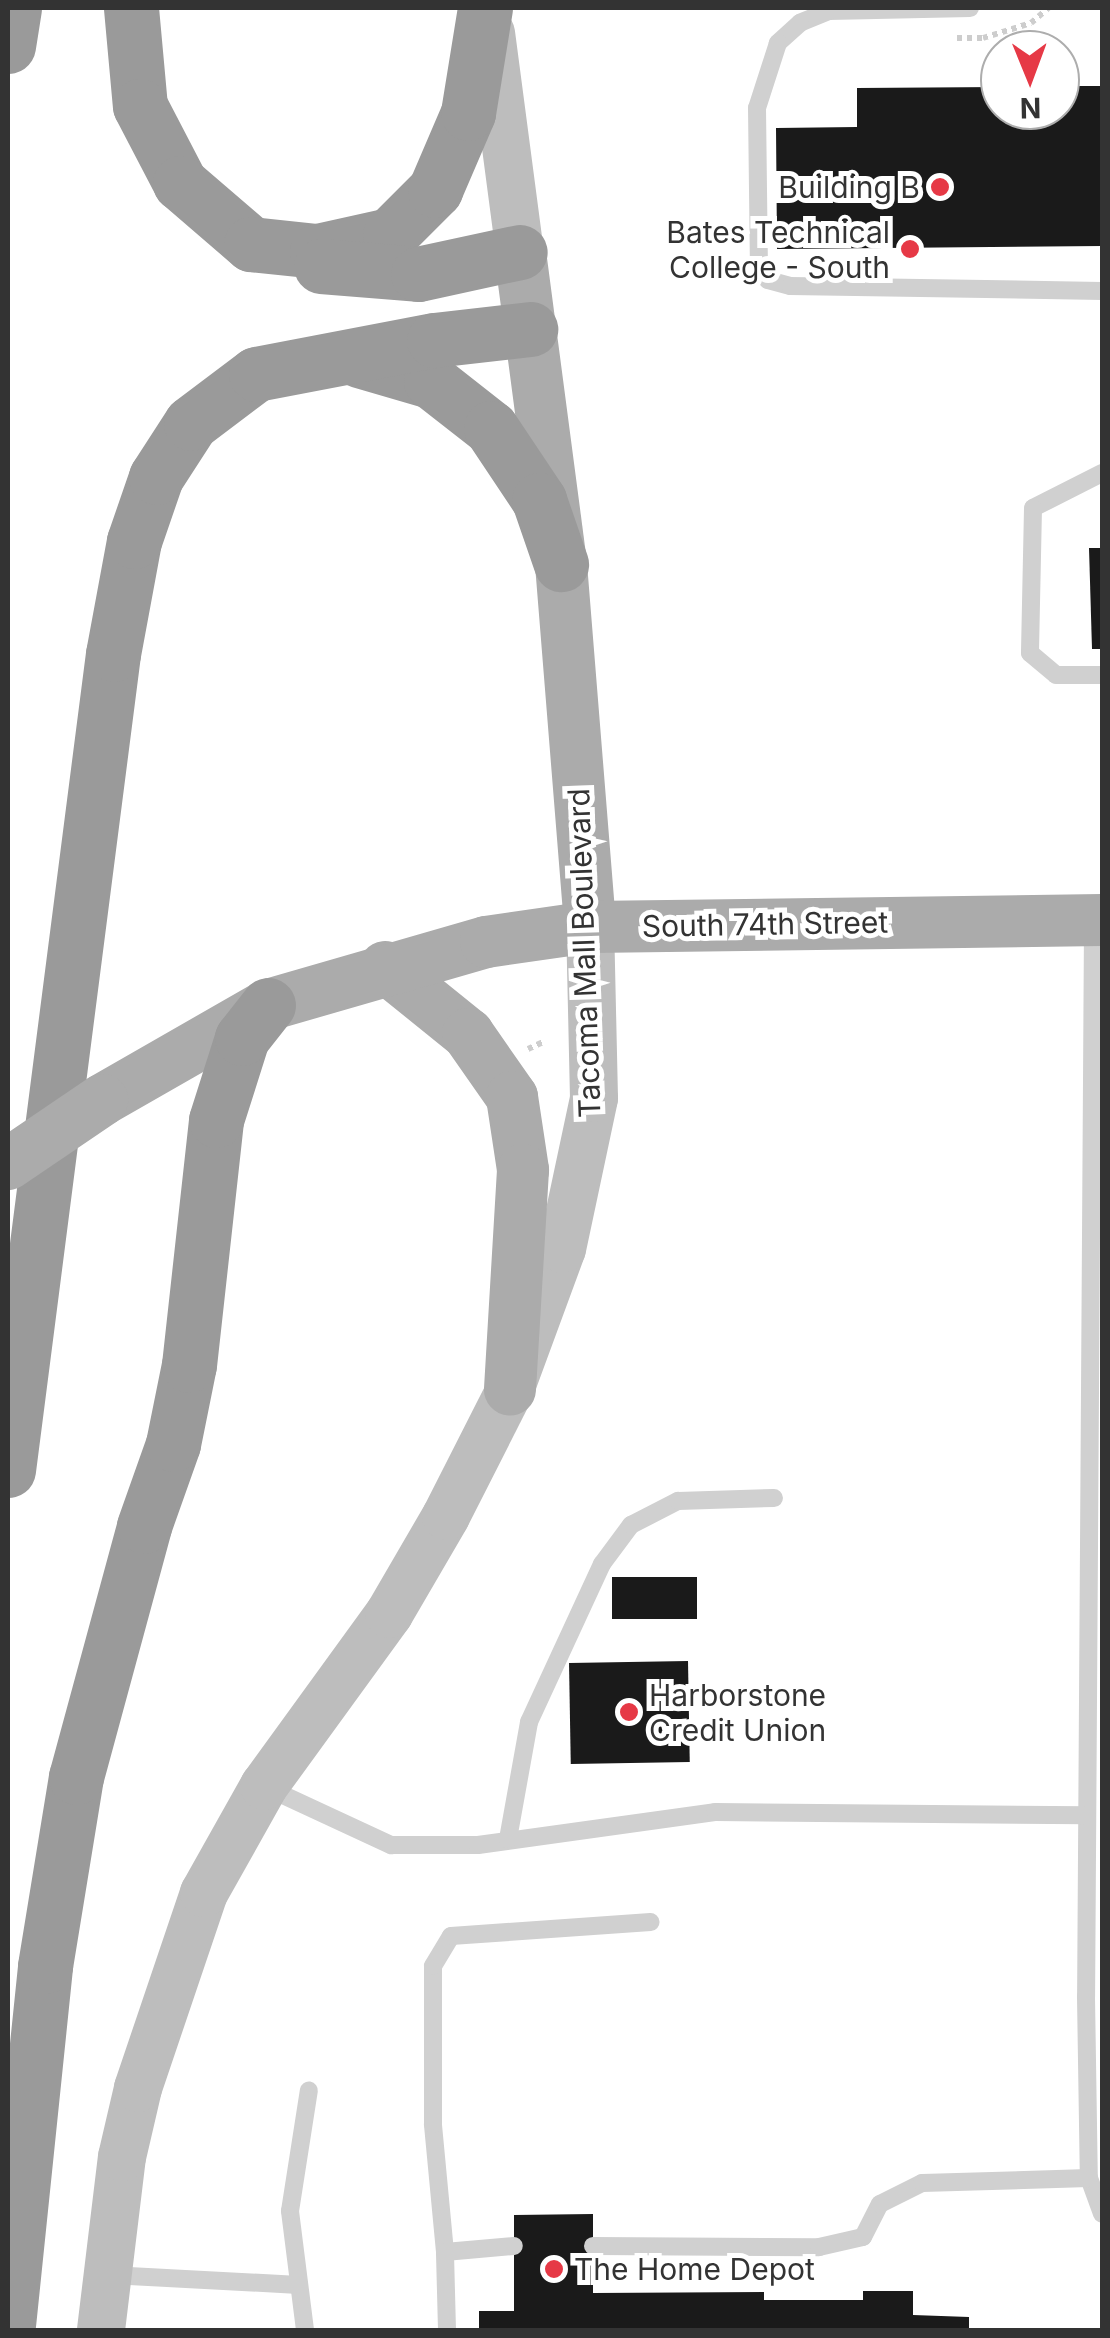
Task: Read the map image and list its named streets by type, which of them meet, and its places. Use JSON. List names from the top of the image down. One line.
{"streets":{"main road":["South 74th Street","Tacoma Mall Boulevard"]},"crossings":[["South 74th Street","Tacoma Mall Boulevard"]],"places":["Building B","Bates Technical College - South","Harborstone Credit Union","The Home Depot"],"north":"bottom"}
